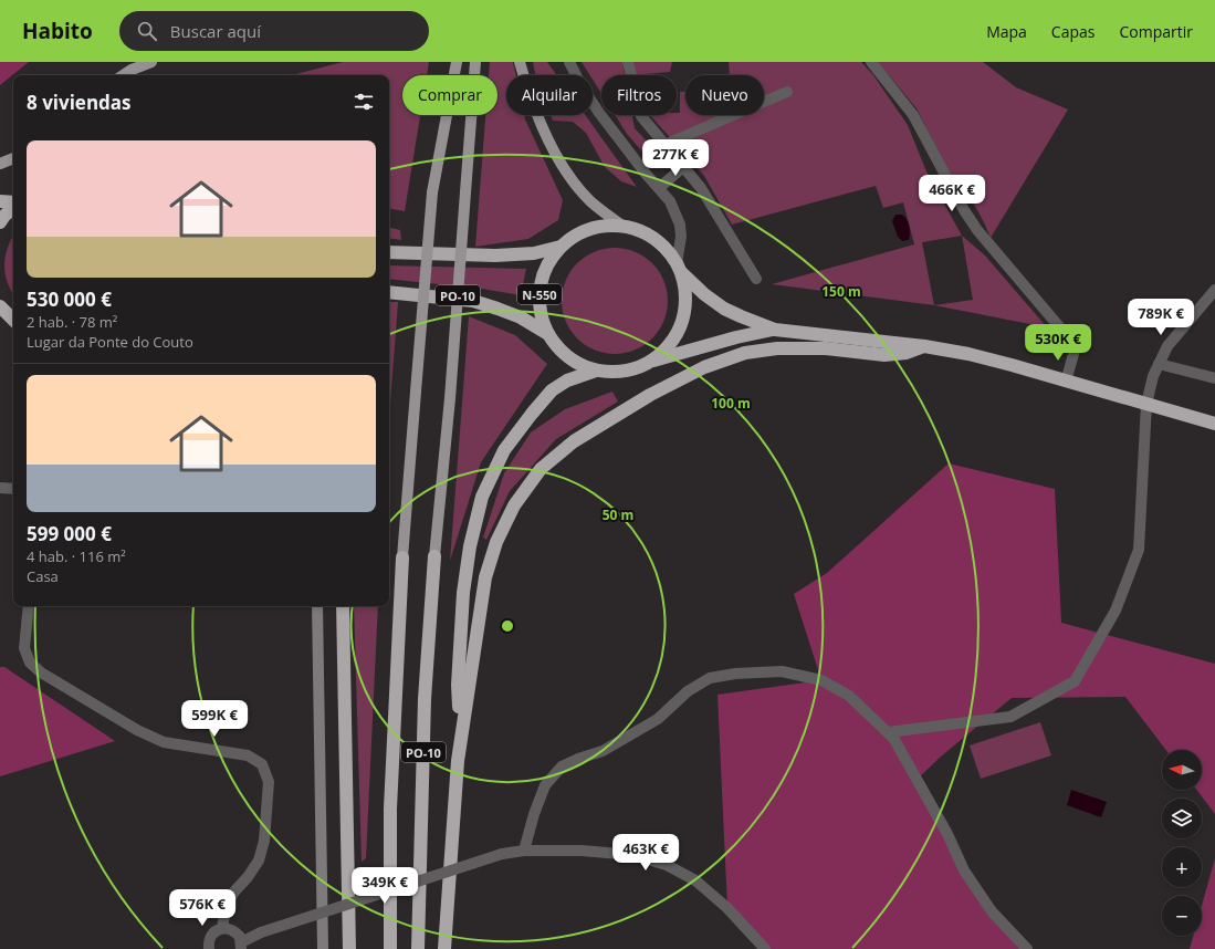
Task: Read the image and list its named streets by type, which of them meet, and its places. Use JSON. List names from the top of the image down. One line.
{"streets":{"highway":["N-550","PO-10"]},"north":"left","page":{"header":"Habito","search":"Buscar aquí","nav":["Mapa","Capas","Compartir"],"chip":["Comprar","Alquilar","Filtros","Nuevo"],"heading":"8 viviendas","list":[{"name":"530 000 €","note":"2 hab. · 78 m² · Lugar da Ponte do Couto"},{"name":"599 000 €","note":"4 hab. · 116 m² · Casa"}],"price":["277K €","466K €","789K €","530K €","599K €","463K €","349K €","576K €"],"map_buttons":["+","−"]},"rings":["150 m","100 m","50 m"]}
